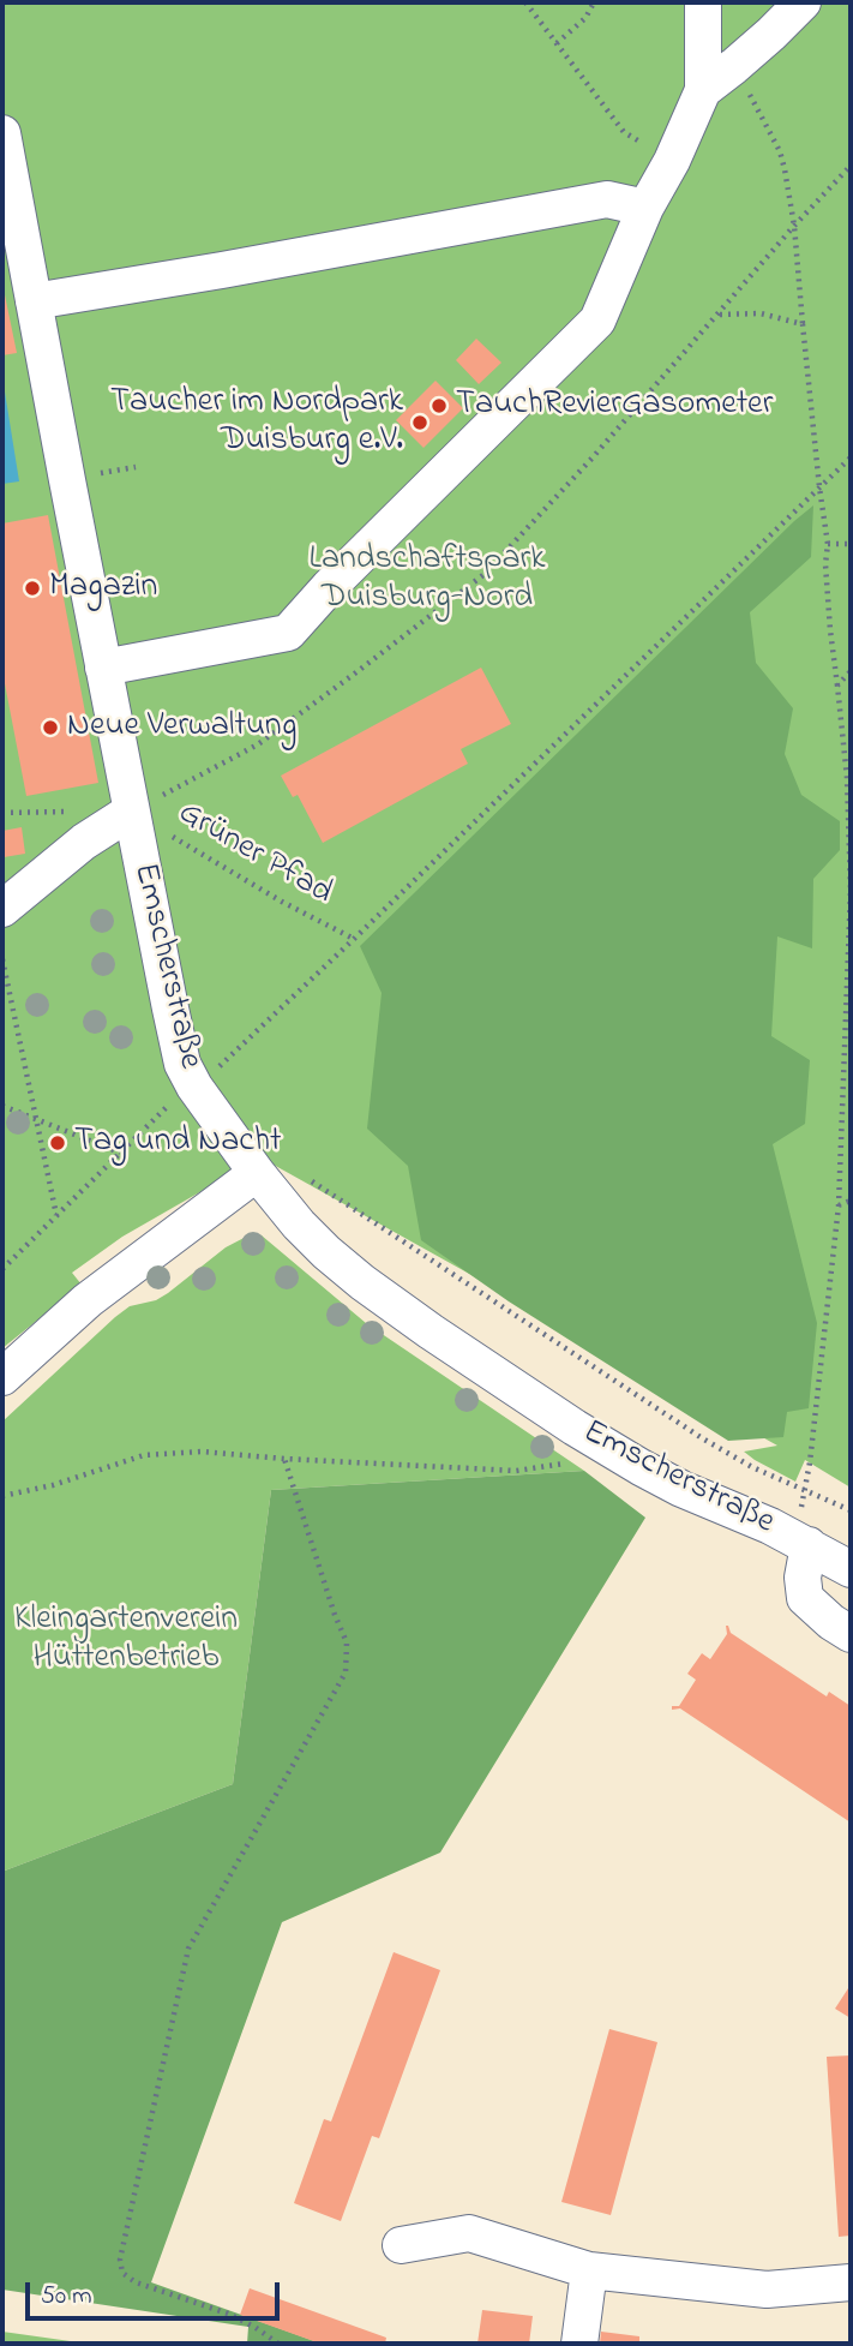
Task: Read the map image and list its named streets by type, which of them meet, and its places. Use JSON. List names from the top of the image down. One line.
{"streets":{"street":["Emscherstraße"],"path":["Grüner Pfad"]},"crossings":[["Grüner Pfad","Emscherstraße"]],"parks":["Landschaftspark Duisburg-Nord","Kleingartenverein Hüttenbetrieb"],"places":["TauchRevierGasometer","Taucher im Nordpark Duisburg e.V.","Magazin","Neue Verwaltung","Tag und Nacht"],"scale_bar":"50 m"}
